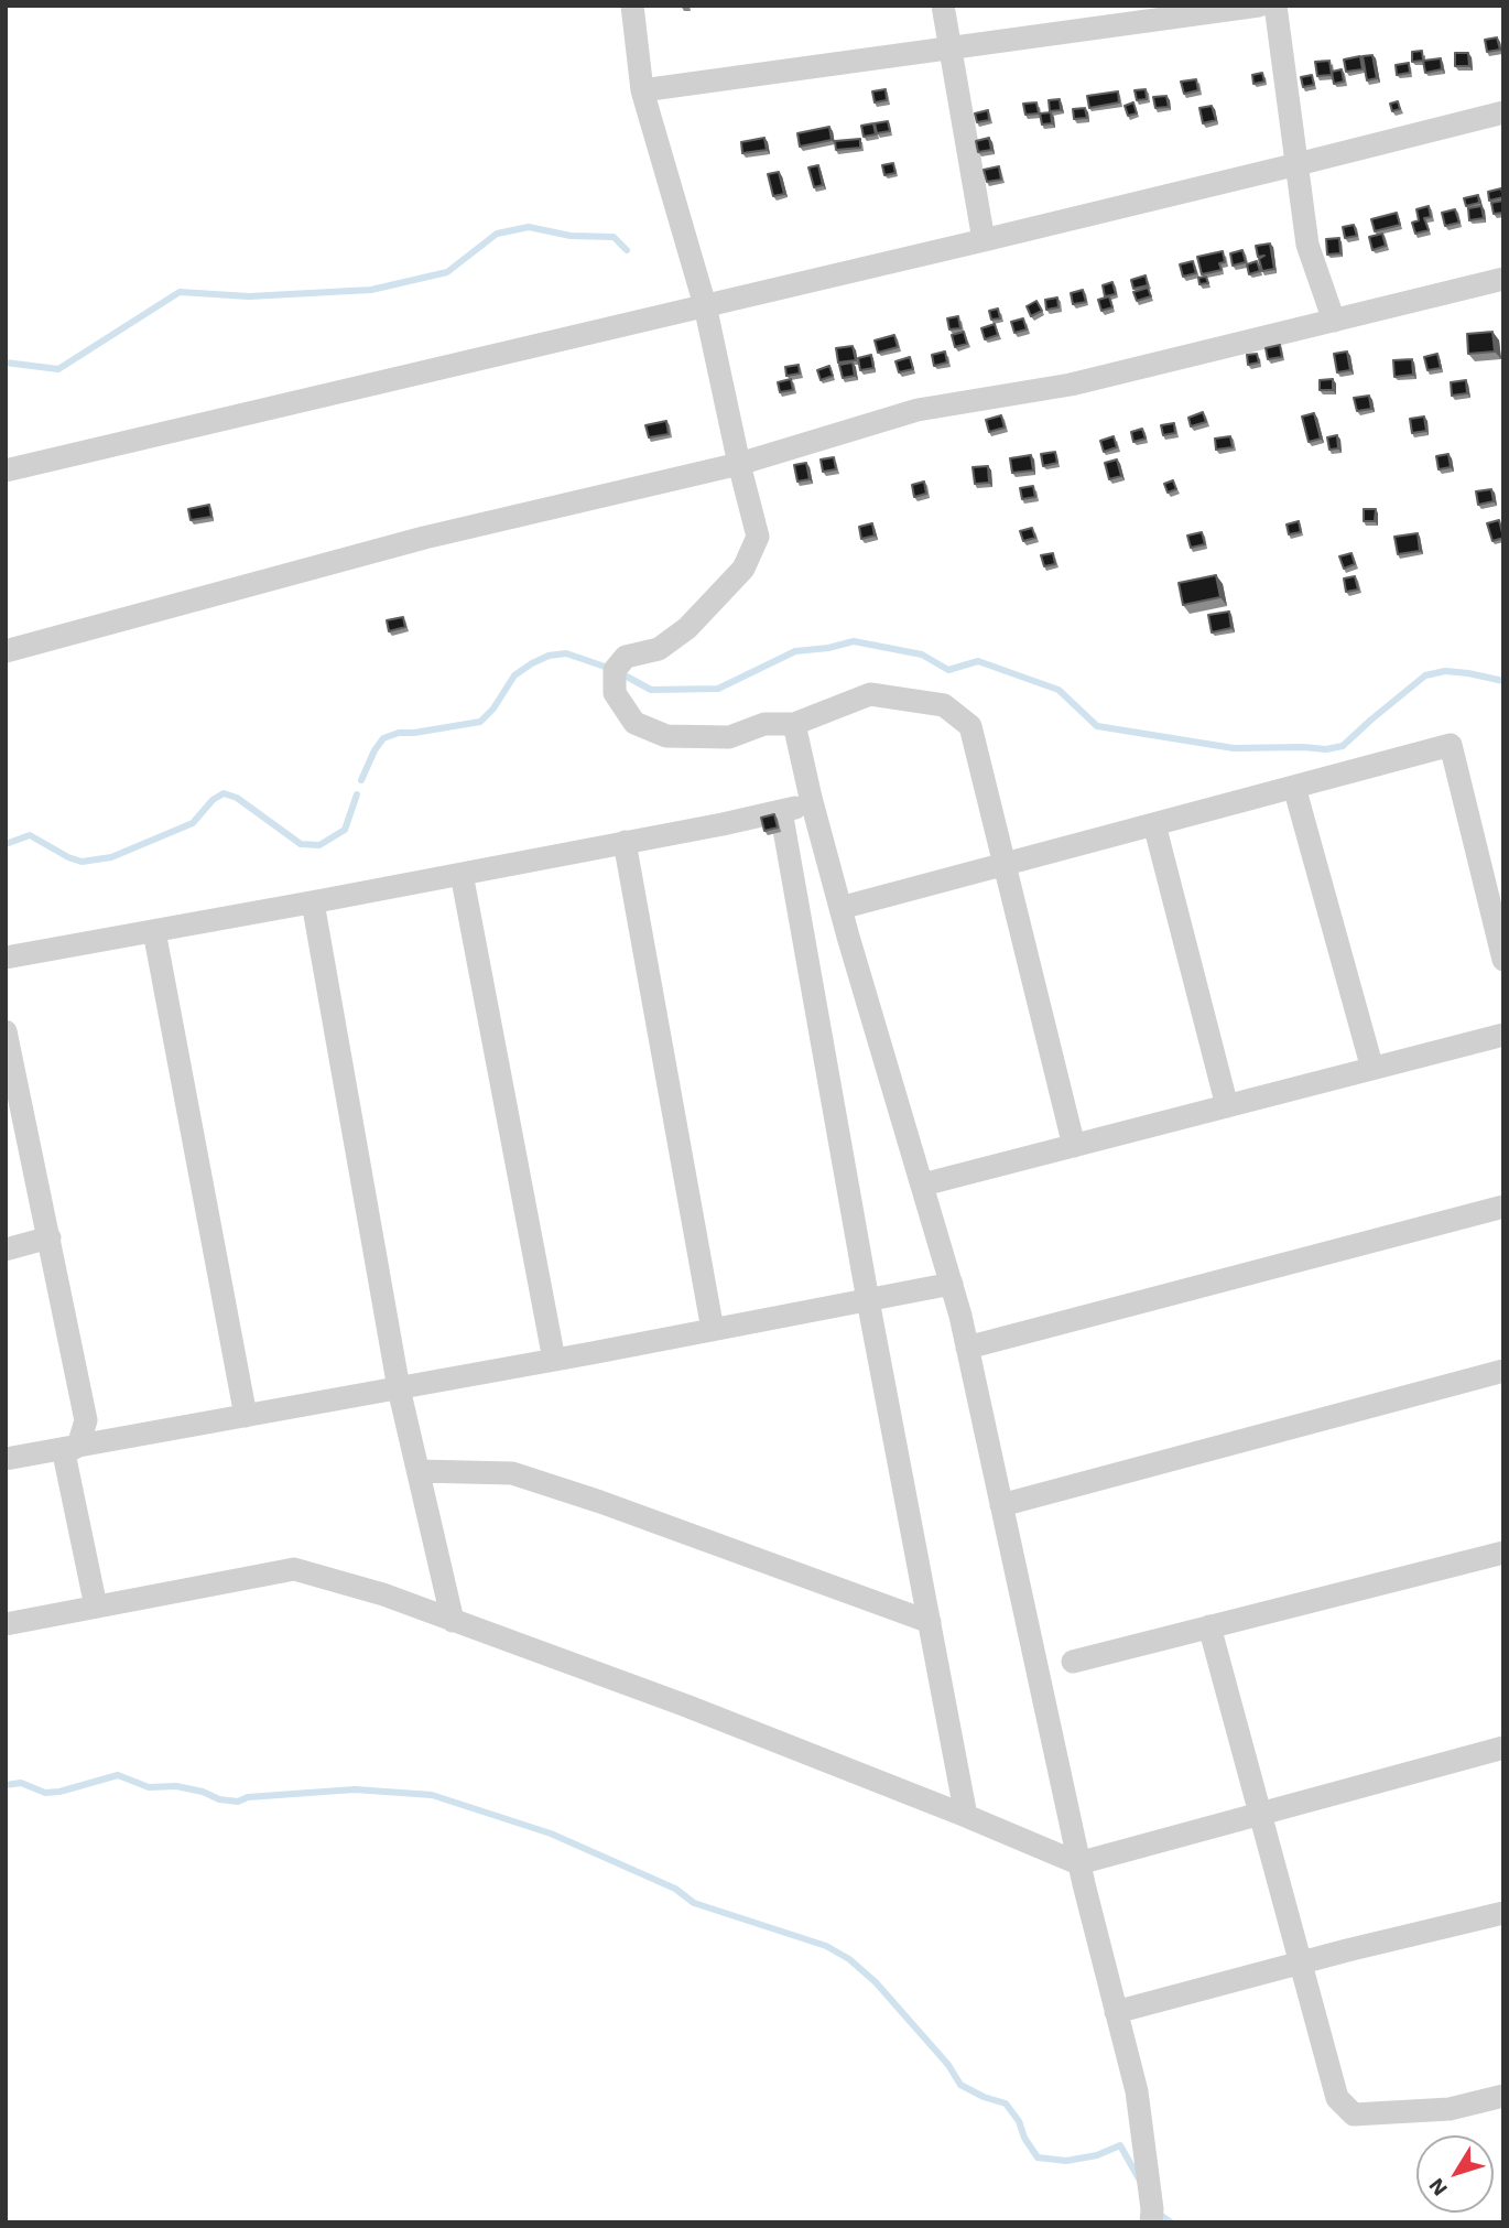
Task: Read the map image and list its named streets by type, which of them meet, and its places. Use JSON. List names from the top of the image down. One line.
{"north":"bottom left"}
